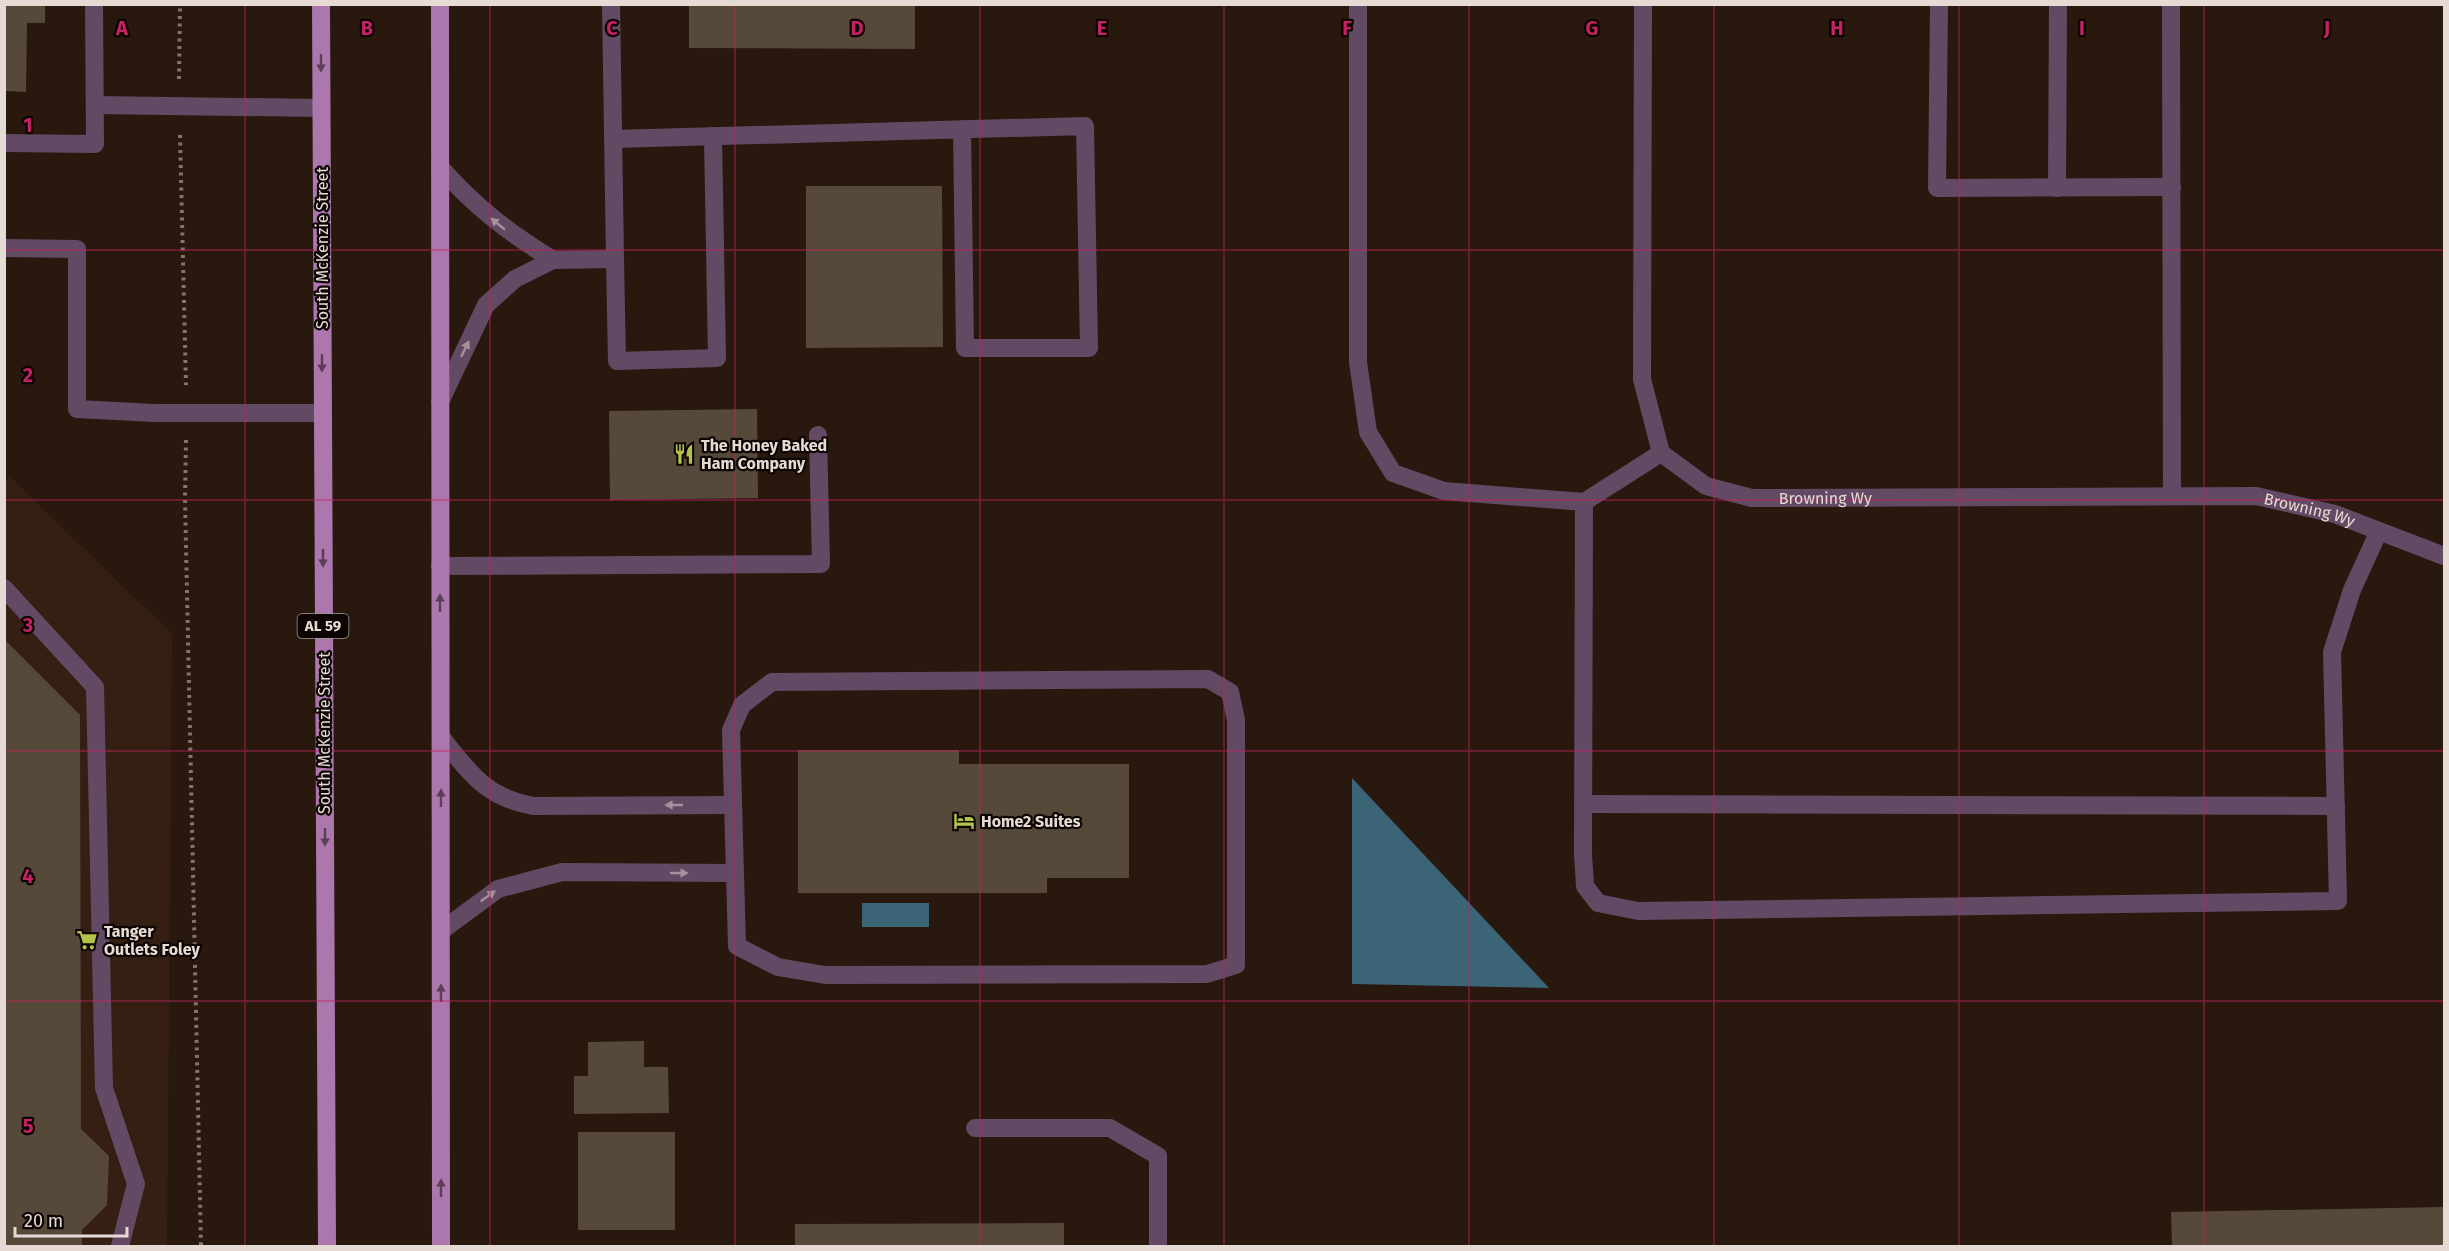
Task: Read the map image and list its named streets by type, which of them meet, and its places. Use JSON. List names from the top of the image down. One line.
{"streets":{"main road":["South McKenzie Street","AL 59"],"street":["Browning Wy"]},"places":{"restaurant":["The Honey Baked Ham Company"],"hotel":["Home2 Suites"],"supermarket":["Tanger Outlets Foley"]},"scale_bar":"20 m","grid":{"columns":["A","B","C","D","E","F","G","H","I","J"],"rows":["1","2","3","4","5"]}}
